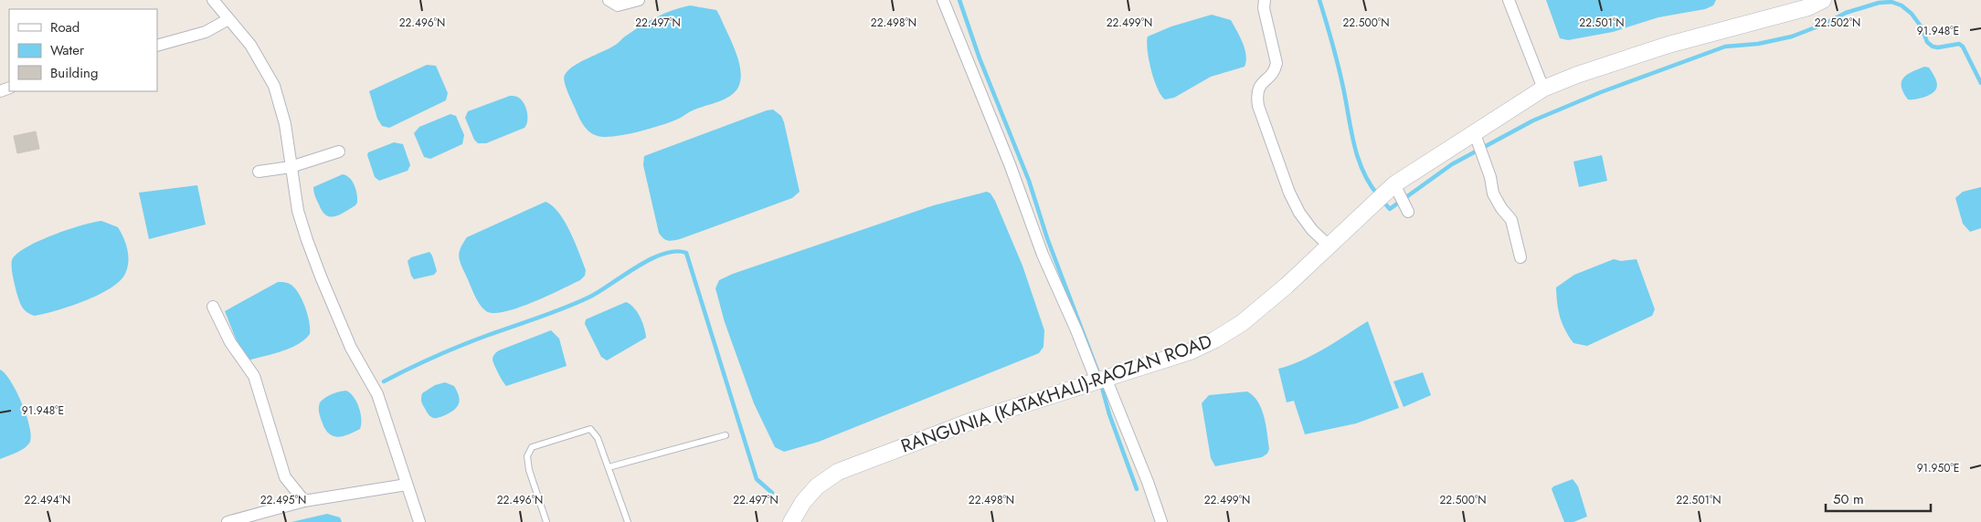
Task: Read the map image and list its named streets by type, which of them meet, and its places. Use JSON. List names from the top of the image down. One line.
{"streets":{"main road":["RANGUNIA (KATAKHALI)-RAOZAN ROAD"]},"legend":["Road","Water","Building"],"scale_bar":"50 m","coordinates":["22.496°N","22.497°N","22.498°N","22.499°N","22.500°N","22.501°N","22.502°N","91.948°E","91.950°E","22.494°N","22.495°N"]}
